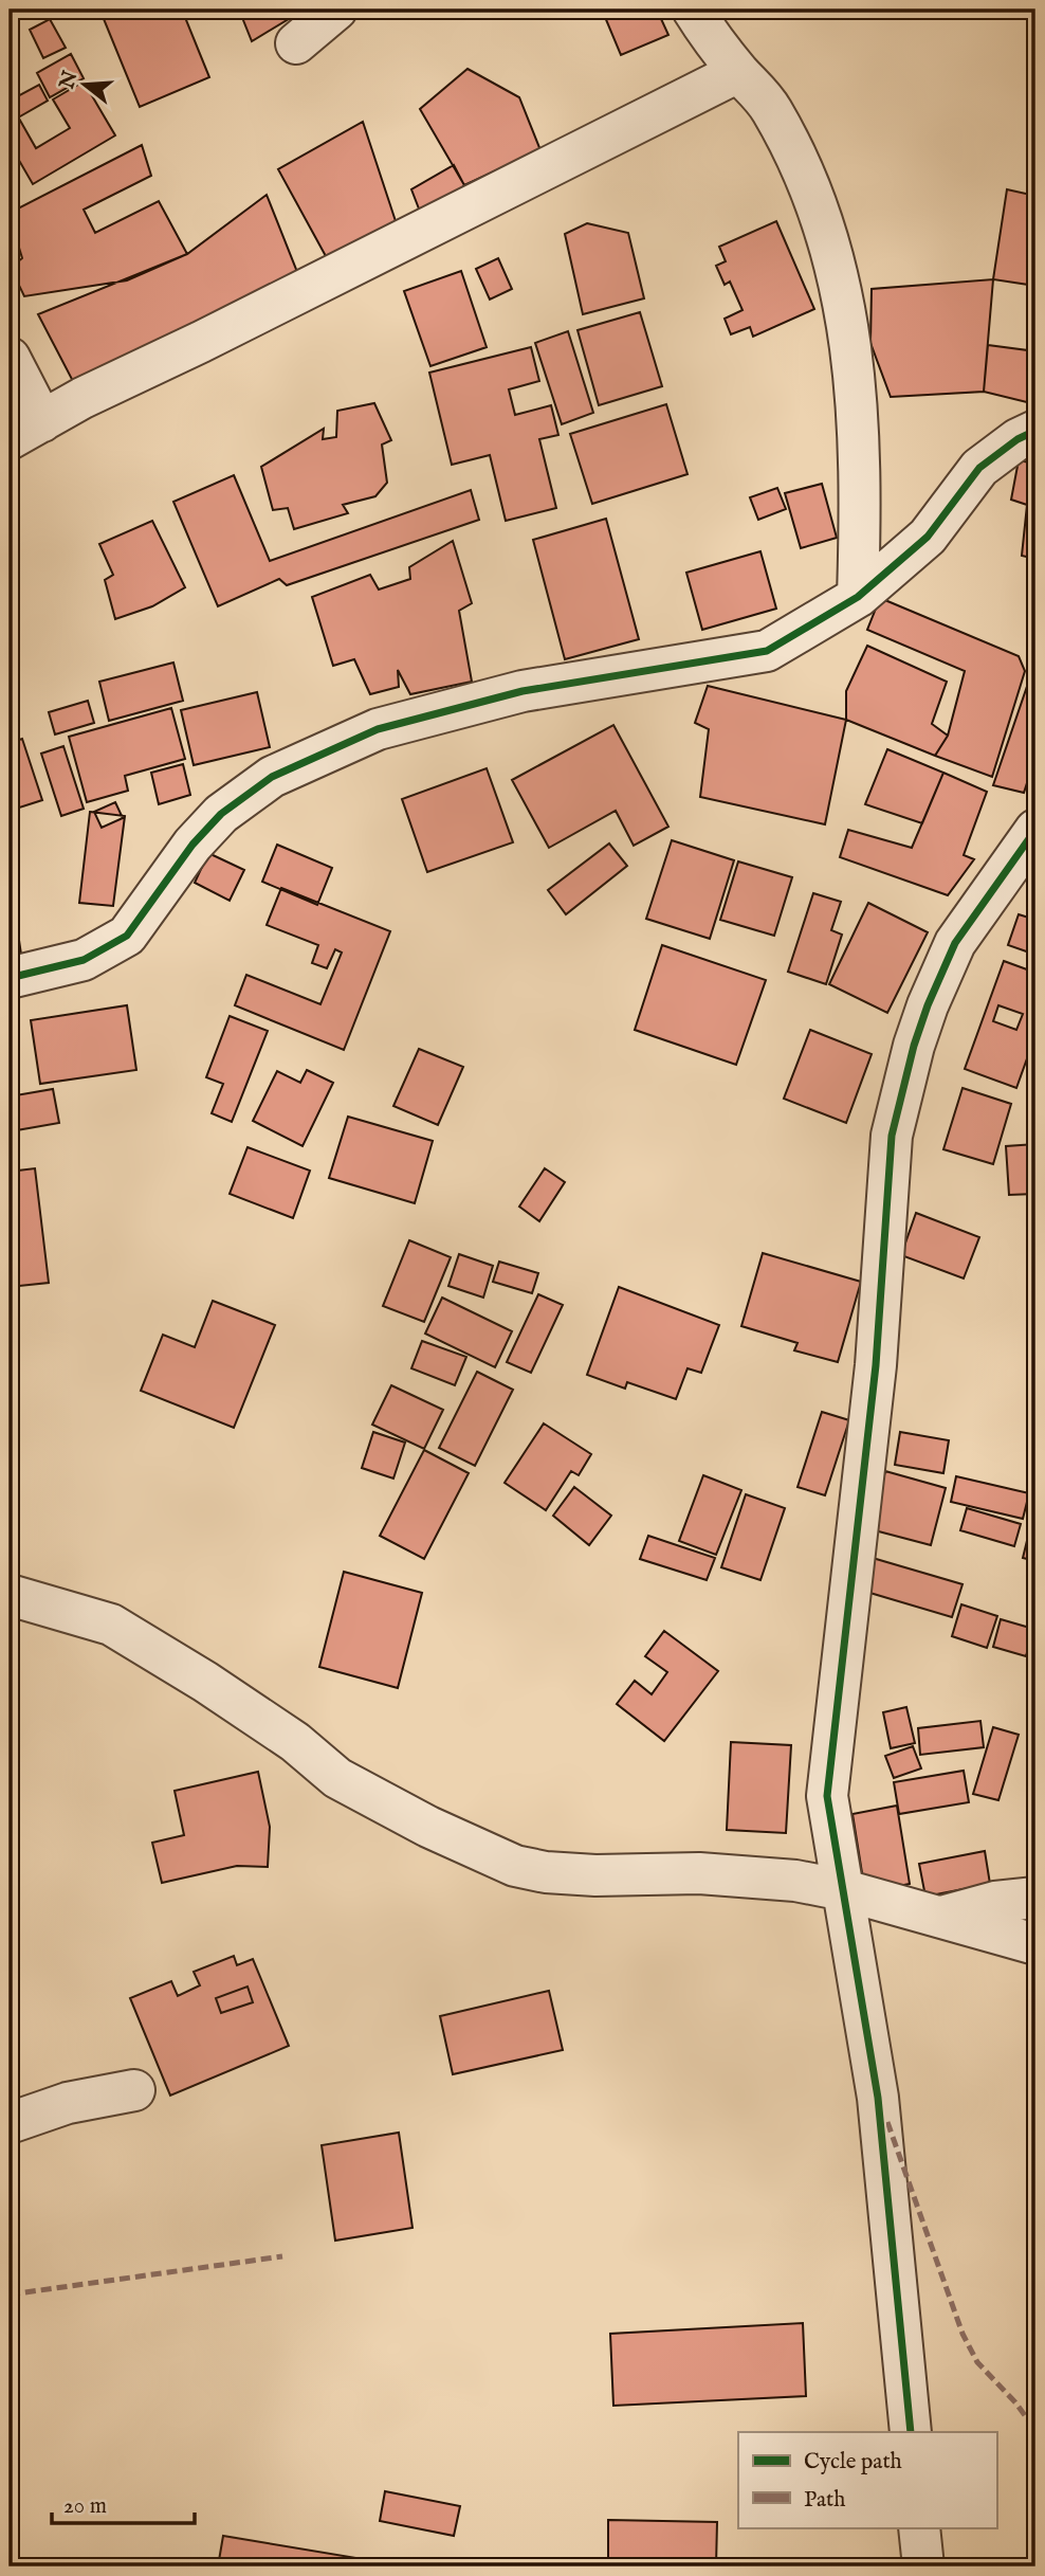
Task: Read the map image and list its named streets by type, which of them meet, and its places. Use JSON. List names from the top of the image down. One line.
{"legend":["Cycle path","Path"],"scale_bar":"20 m","north":"left"}
